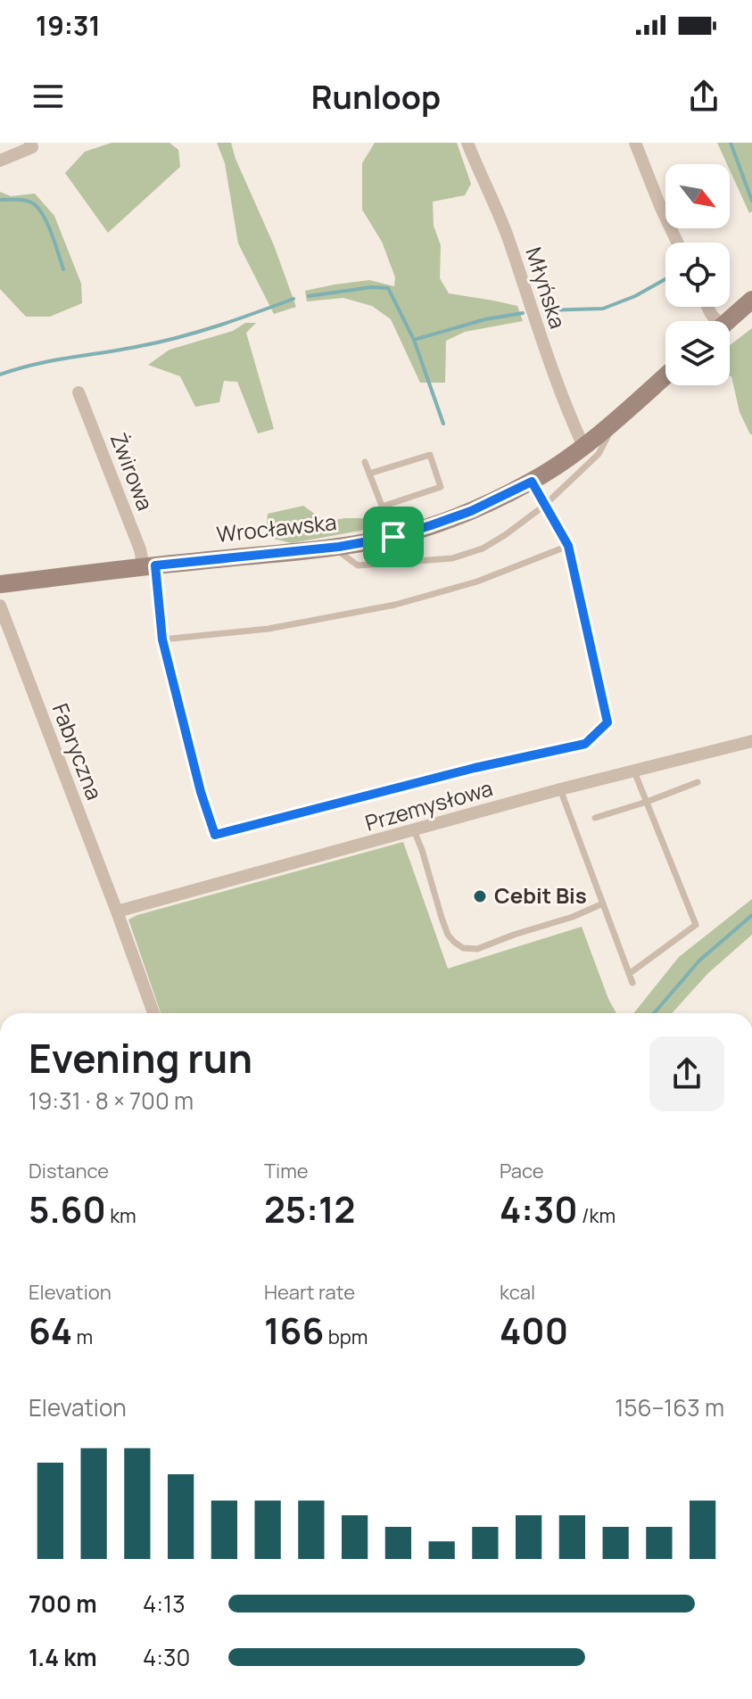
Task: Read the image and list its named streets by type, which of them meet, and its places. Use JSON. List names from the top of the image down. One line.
{"streets":{"main road":["Wrocławska"],"street":["Młyńska","Żwirowa","Fabryczna","Przemysłowa"]},"crossings":[["Młyńska","Wrocławska"],["Żwirowa","Wrocławska"],["Fabryczna","Przemysłowa"]],"places":["Cebit Bis"],"north":"bottom right","page":{"status":"19:31","header":"Runloop","heading":["Evening run","19:31 · 8 × 700 m"],"stats":[["Distance","5.60 km"],["Time","25:12"],["Pace","4:30 /km"],["Elevation","64 m"],["Heart rate","166 bpm"],["kcal","400"]],"chart":["Elevation","156–163 m"],"list":[{"name":"700 m","note":"4:13"},{"name":"1.4 km","note":"4:30"}]}}
